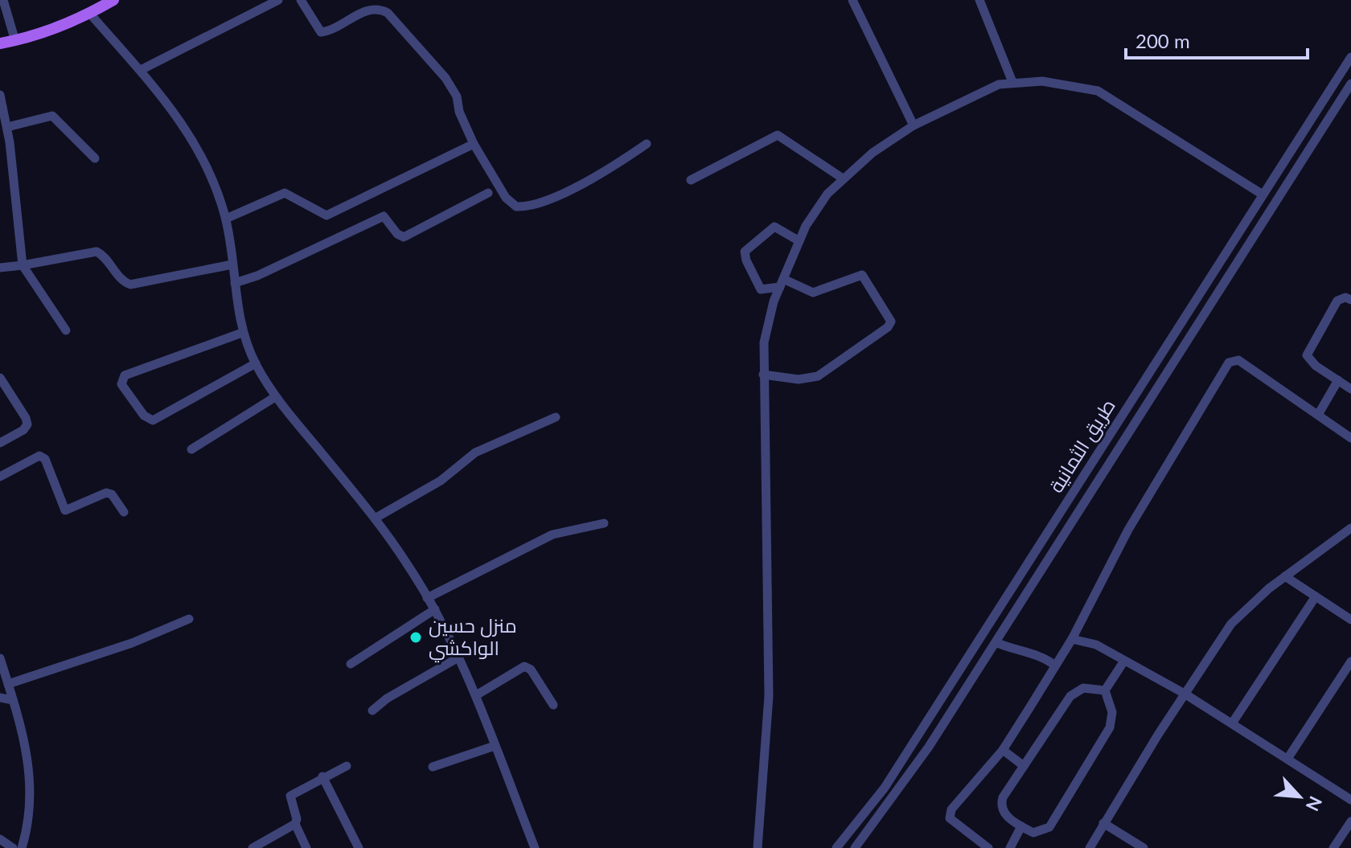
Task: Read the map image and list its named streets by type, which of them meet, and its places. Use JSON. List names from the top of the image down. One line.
{"streets":{"street":["طريق الثمانية"]},"places":["منزل حسين الواكشي"],"scale_bar":"200 m","north":"bottom right"}
